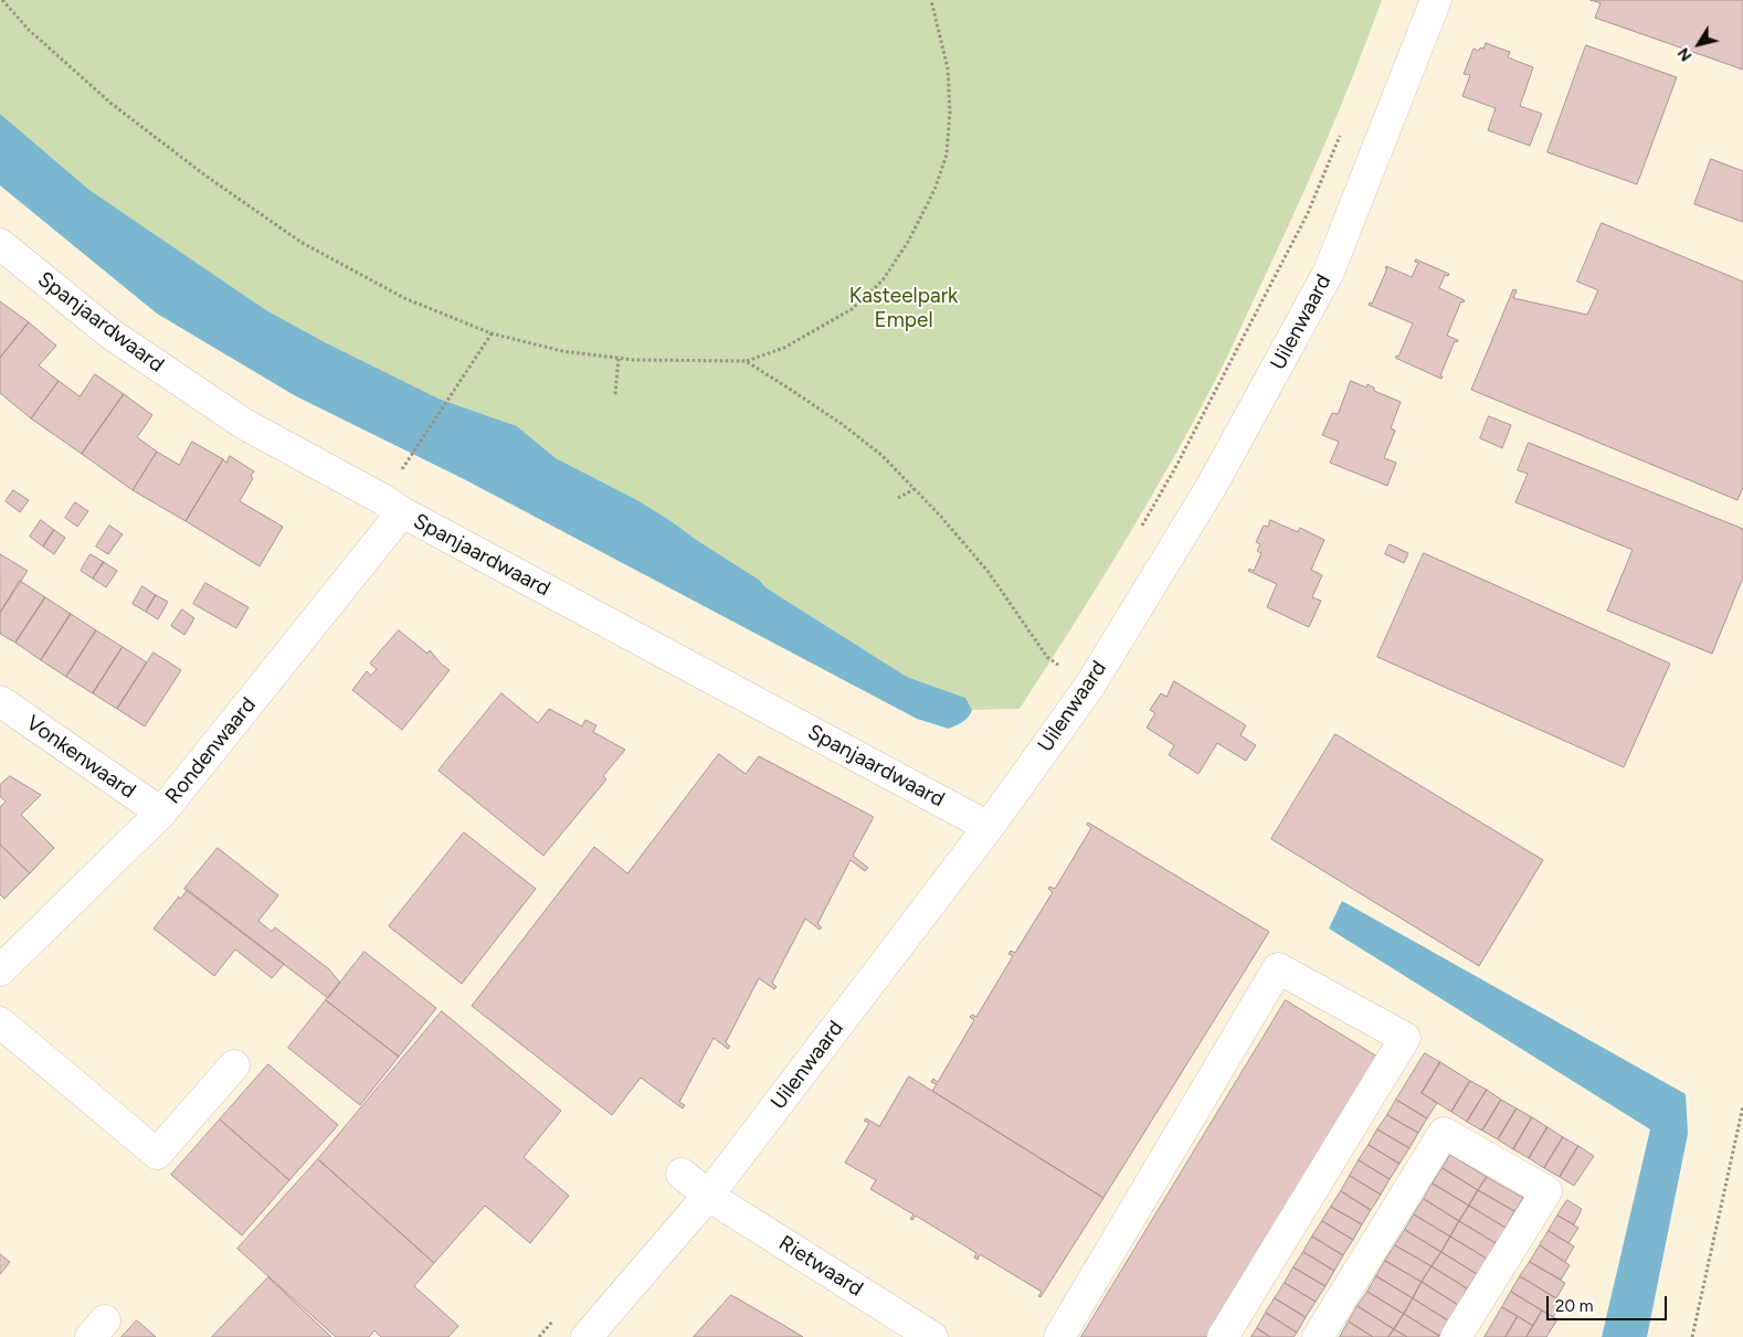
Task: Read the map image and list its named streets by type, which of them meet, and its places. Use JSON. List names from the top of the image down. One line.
{"streets":{"street":["Spanjaardwaard","Uilenwaard","Rondenwaard","Vonkenwaard","Rietwaard"]},"crossings":[["Spanjaardwaard","Uilenwaard"],["Spanjaardwaard","Rondenwaard"],["Uilenwaard","Rietwaard"],["Rondenwaard","Vonkenwaard"]],"parks":["Kasteelpark Empel"],"scale_bar":"20 m","north":"bottom left"}
